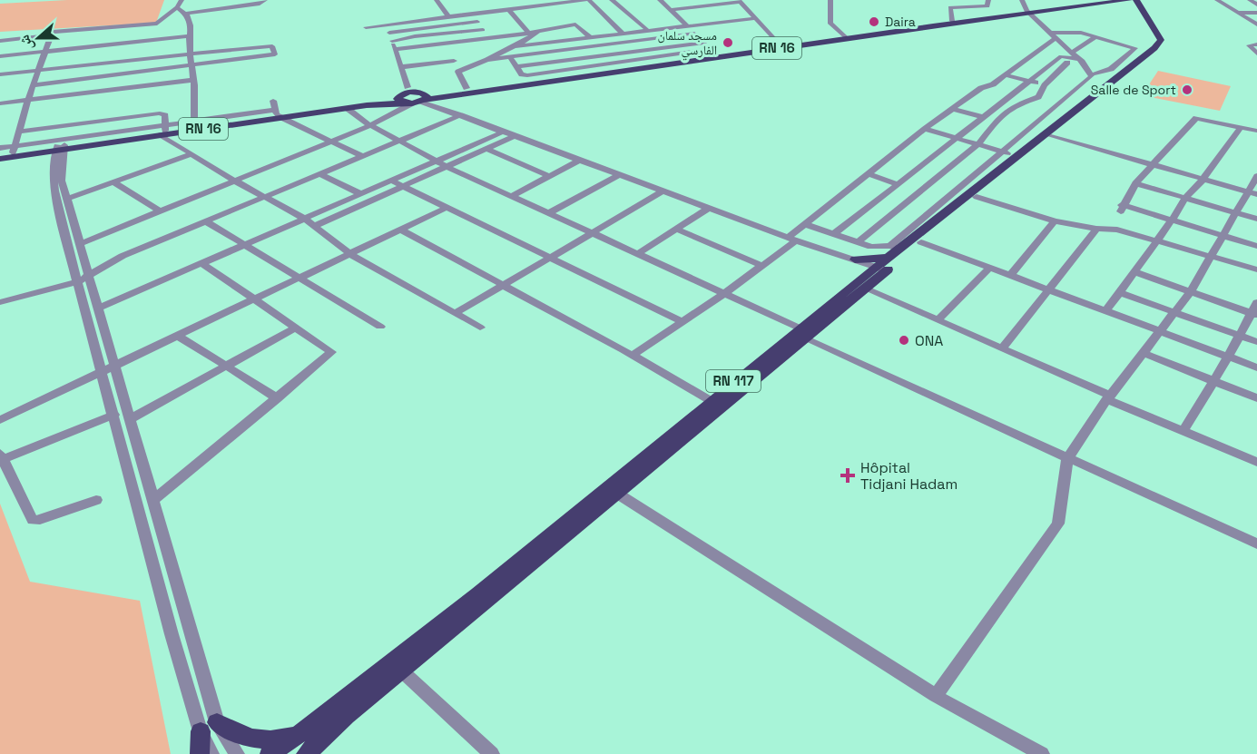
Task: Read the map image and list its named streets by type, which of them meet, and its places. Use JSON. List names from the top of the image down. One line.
{"streets":{"main road":["RN 16","RN 117"]},"places":{"other":["Daira","مسجد سلمان الفارسي","Salle de Sport","ONA"],"health":["Hôpital Tidjani Hadam"]},"north":"left"}
